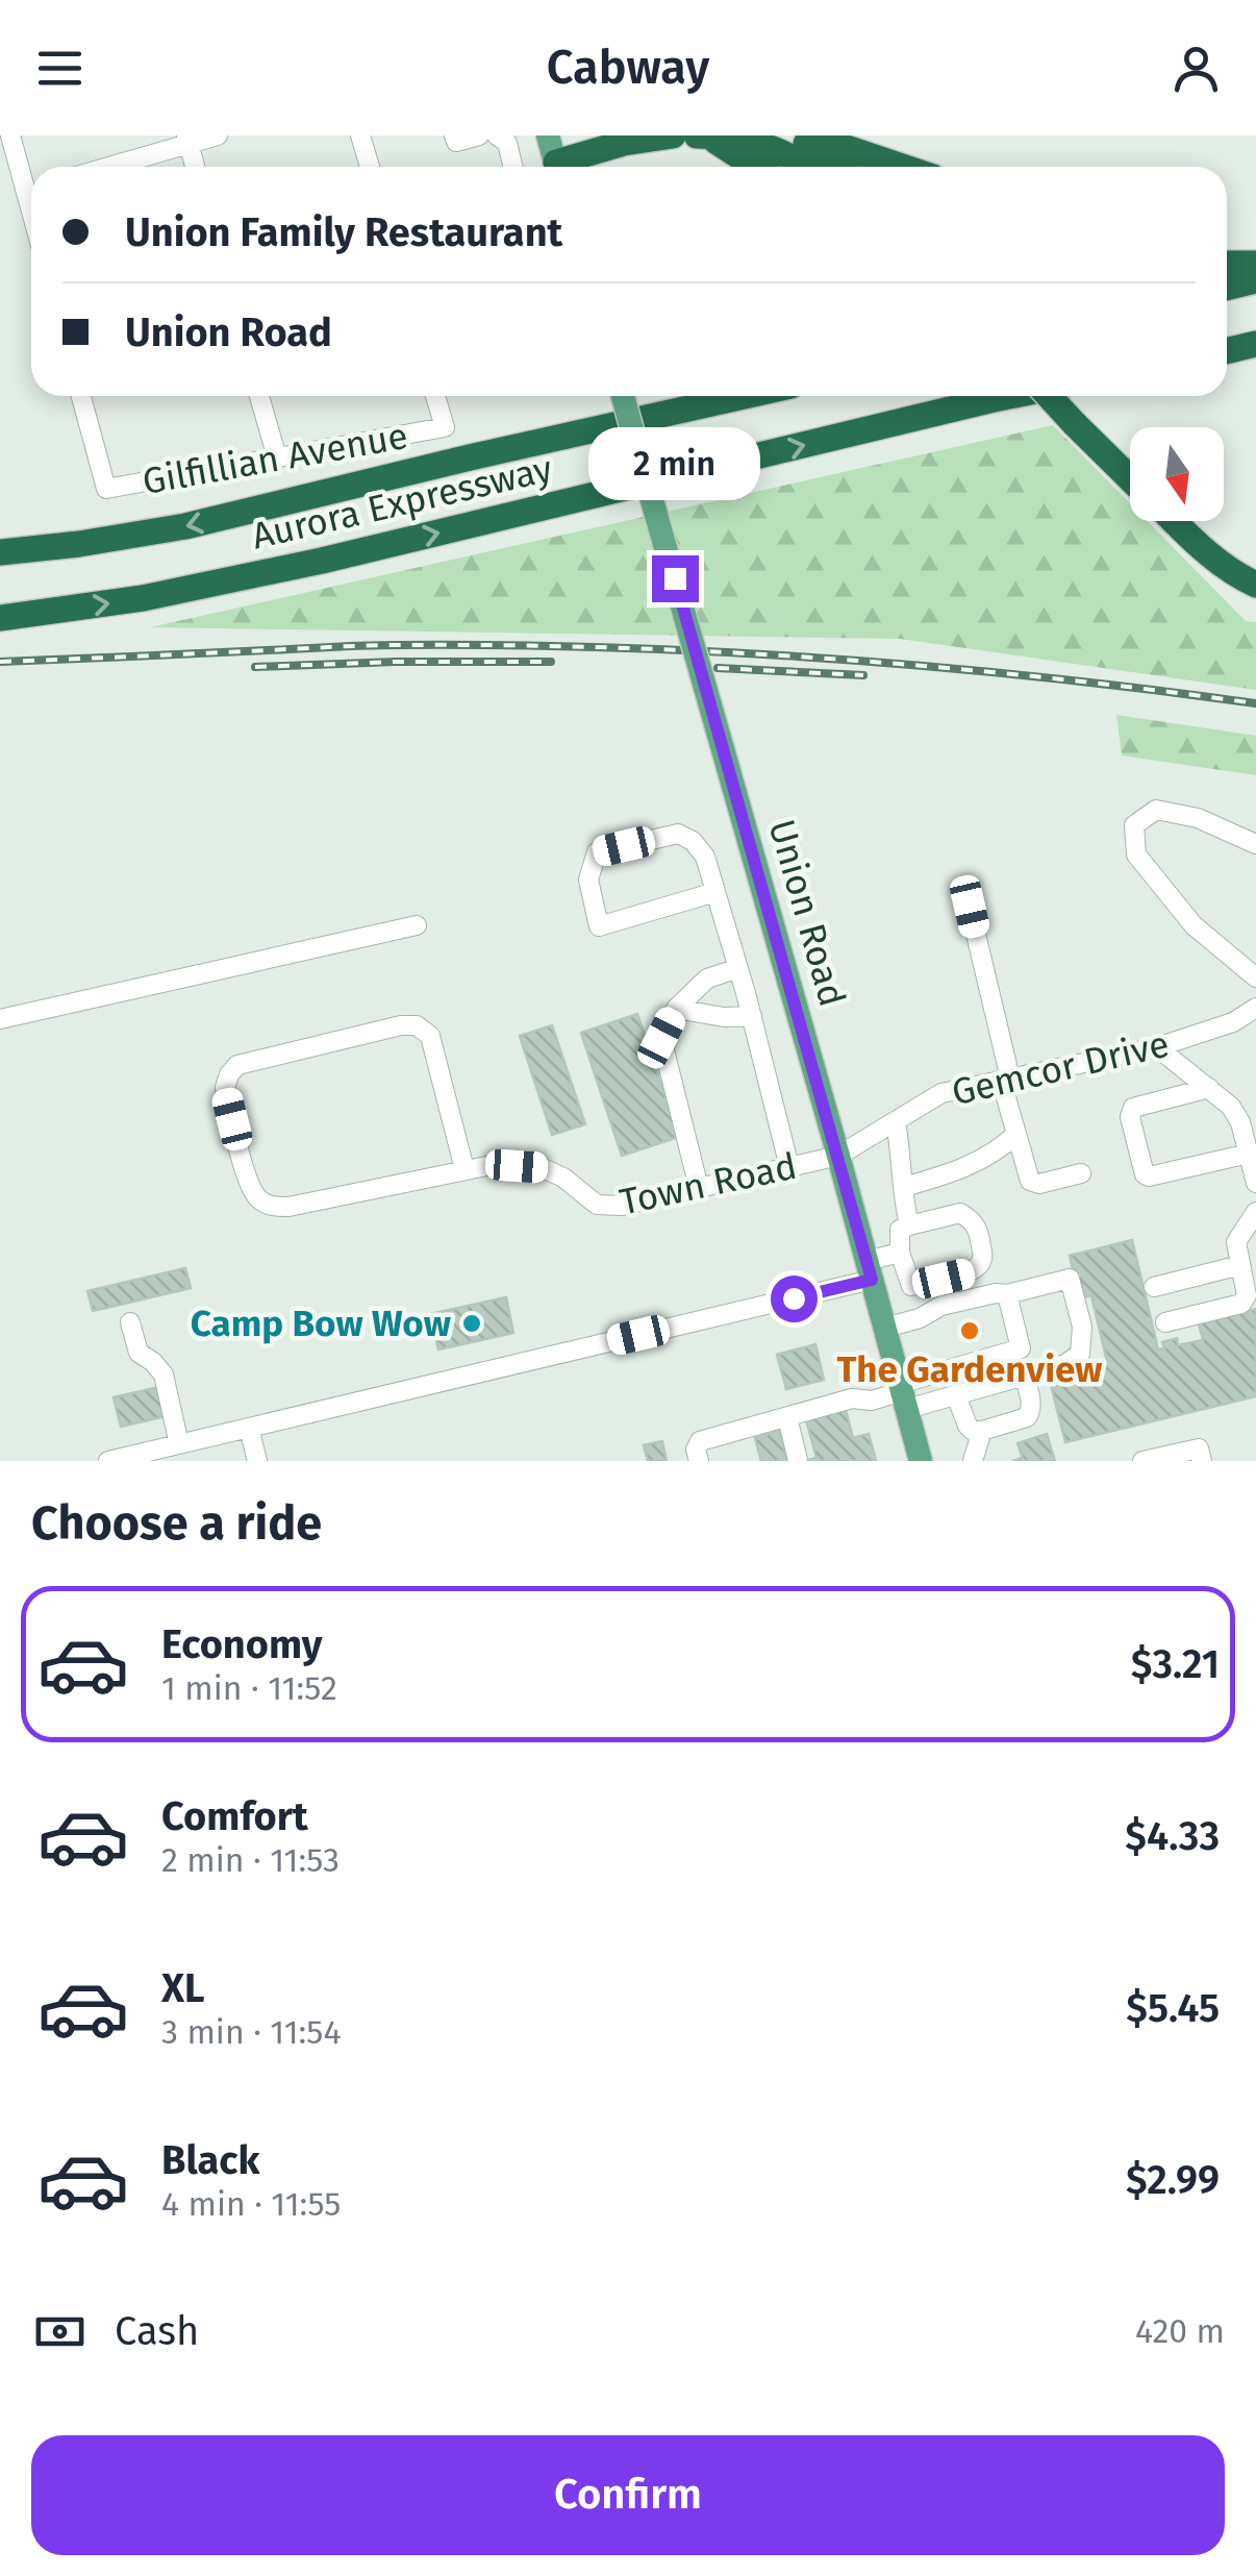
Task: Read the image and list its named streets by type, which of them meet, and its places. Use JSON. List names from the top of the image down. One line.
{"streets":{"highway":["Aurora Expressway"],"main road":["Union Road"],"street":["Gilfillian Avenue","Gemcor Drive","Town Road"]},"crossings":[["Union Road","Gemcor Drive"],["Union Road","Town Road"],["Gemcor Drive","Town Road"]],"places":["Camp Bow Wow","The Gardenview"],"north":"bottom","page":{"header":"Cabway","banner":["Union Family Restaurant","Union Road"],"bubble":"2 min","heading":"Choose a ride","list":[{"name":"Economy","note":"1 min · 11:52","value":"$3.21"},{"name":"Comfort","note":"2 min · 11:53","value":"$4.33"},{"name":"XL","note":"3 min · 11:54","value":"$5.45"},{"name":"Black","note":"4 min · 11:55","value":"$2.99"}],"pay":["Cash","420 m"],"buttons":"Confirm"}}
